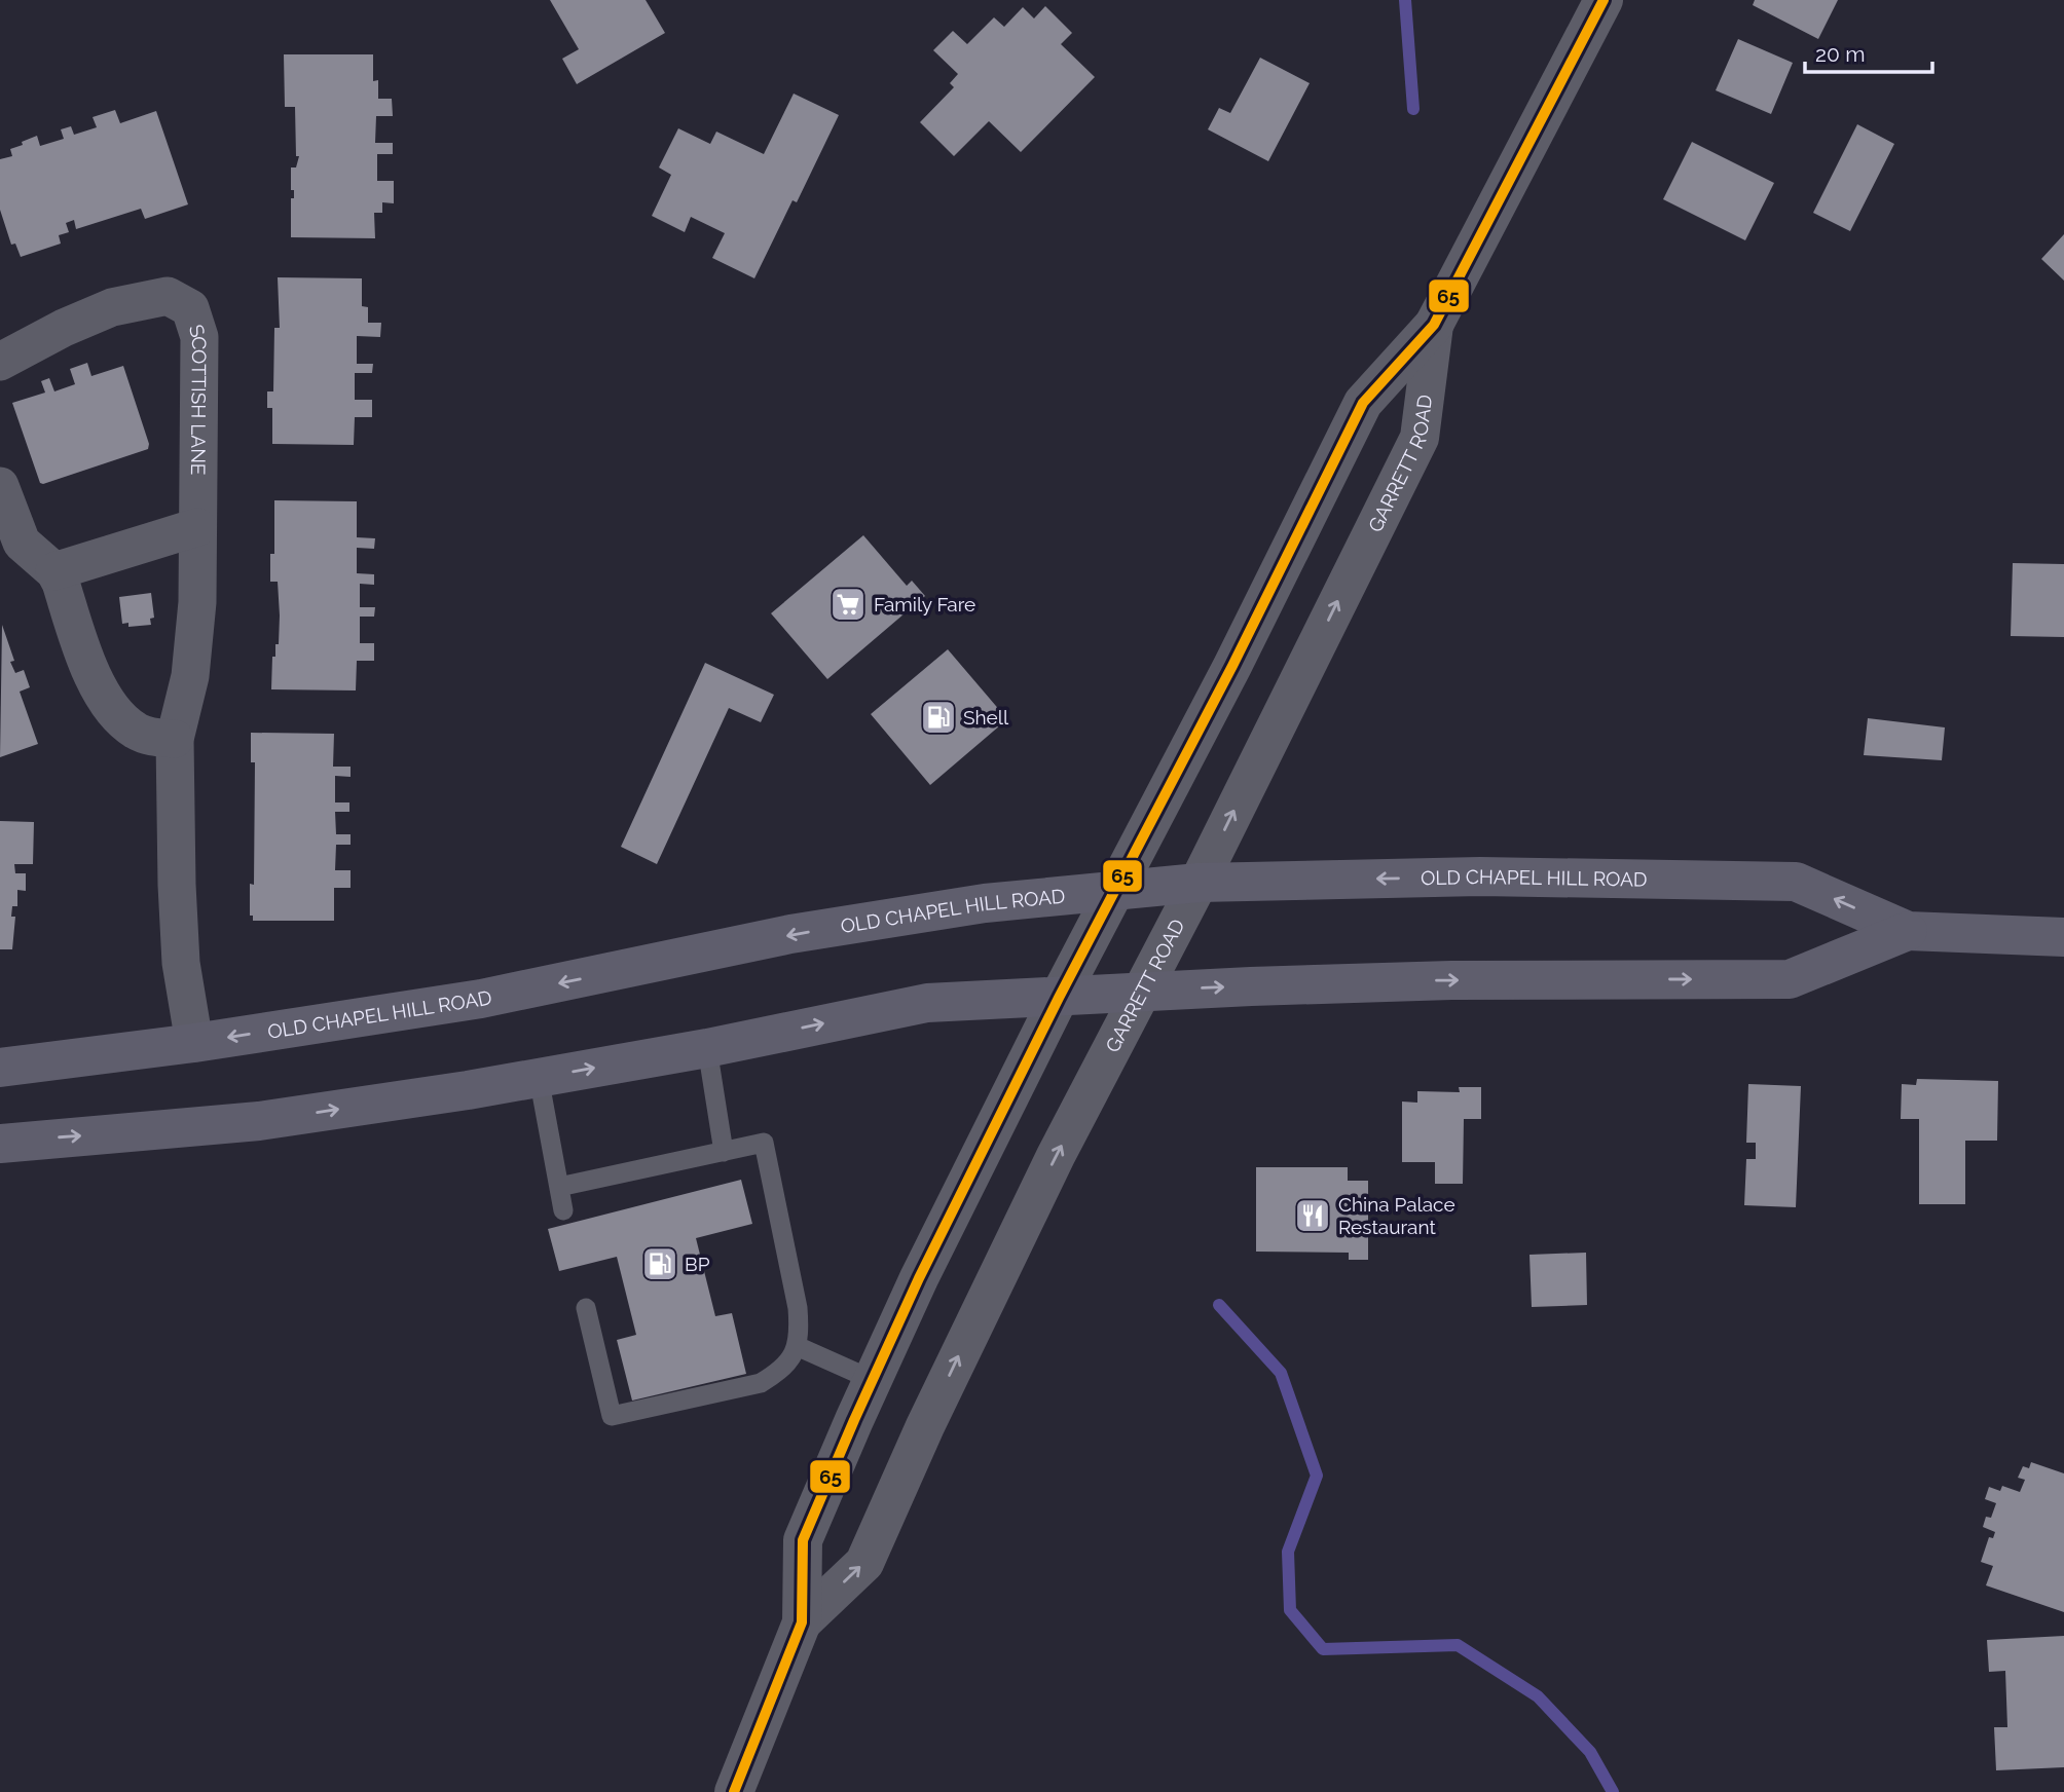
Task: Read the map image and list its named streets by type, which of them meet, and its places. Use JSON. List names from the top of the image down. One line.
{"streets":{"main road":["OLD CHAPEL HILL ROAD"],"street":["SCOTTISH LANE","GARRETT ROAD"]},"crossings":[["SCOTTISH LANE","OLD CHAPEL HILL ROAD"],["GARRETT ROAD","OLD CHAPEL HILL ROAD"]],"places":{"supermarket":["Family Fare"],"fuel station":["Shell","BP"],"restaurant":["China Palace Restaurant"]},"lines":["transit line 65"],"scale_bar":"20 m"}
